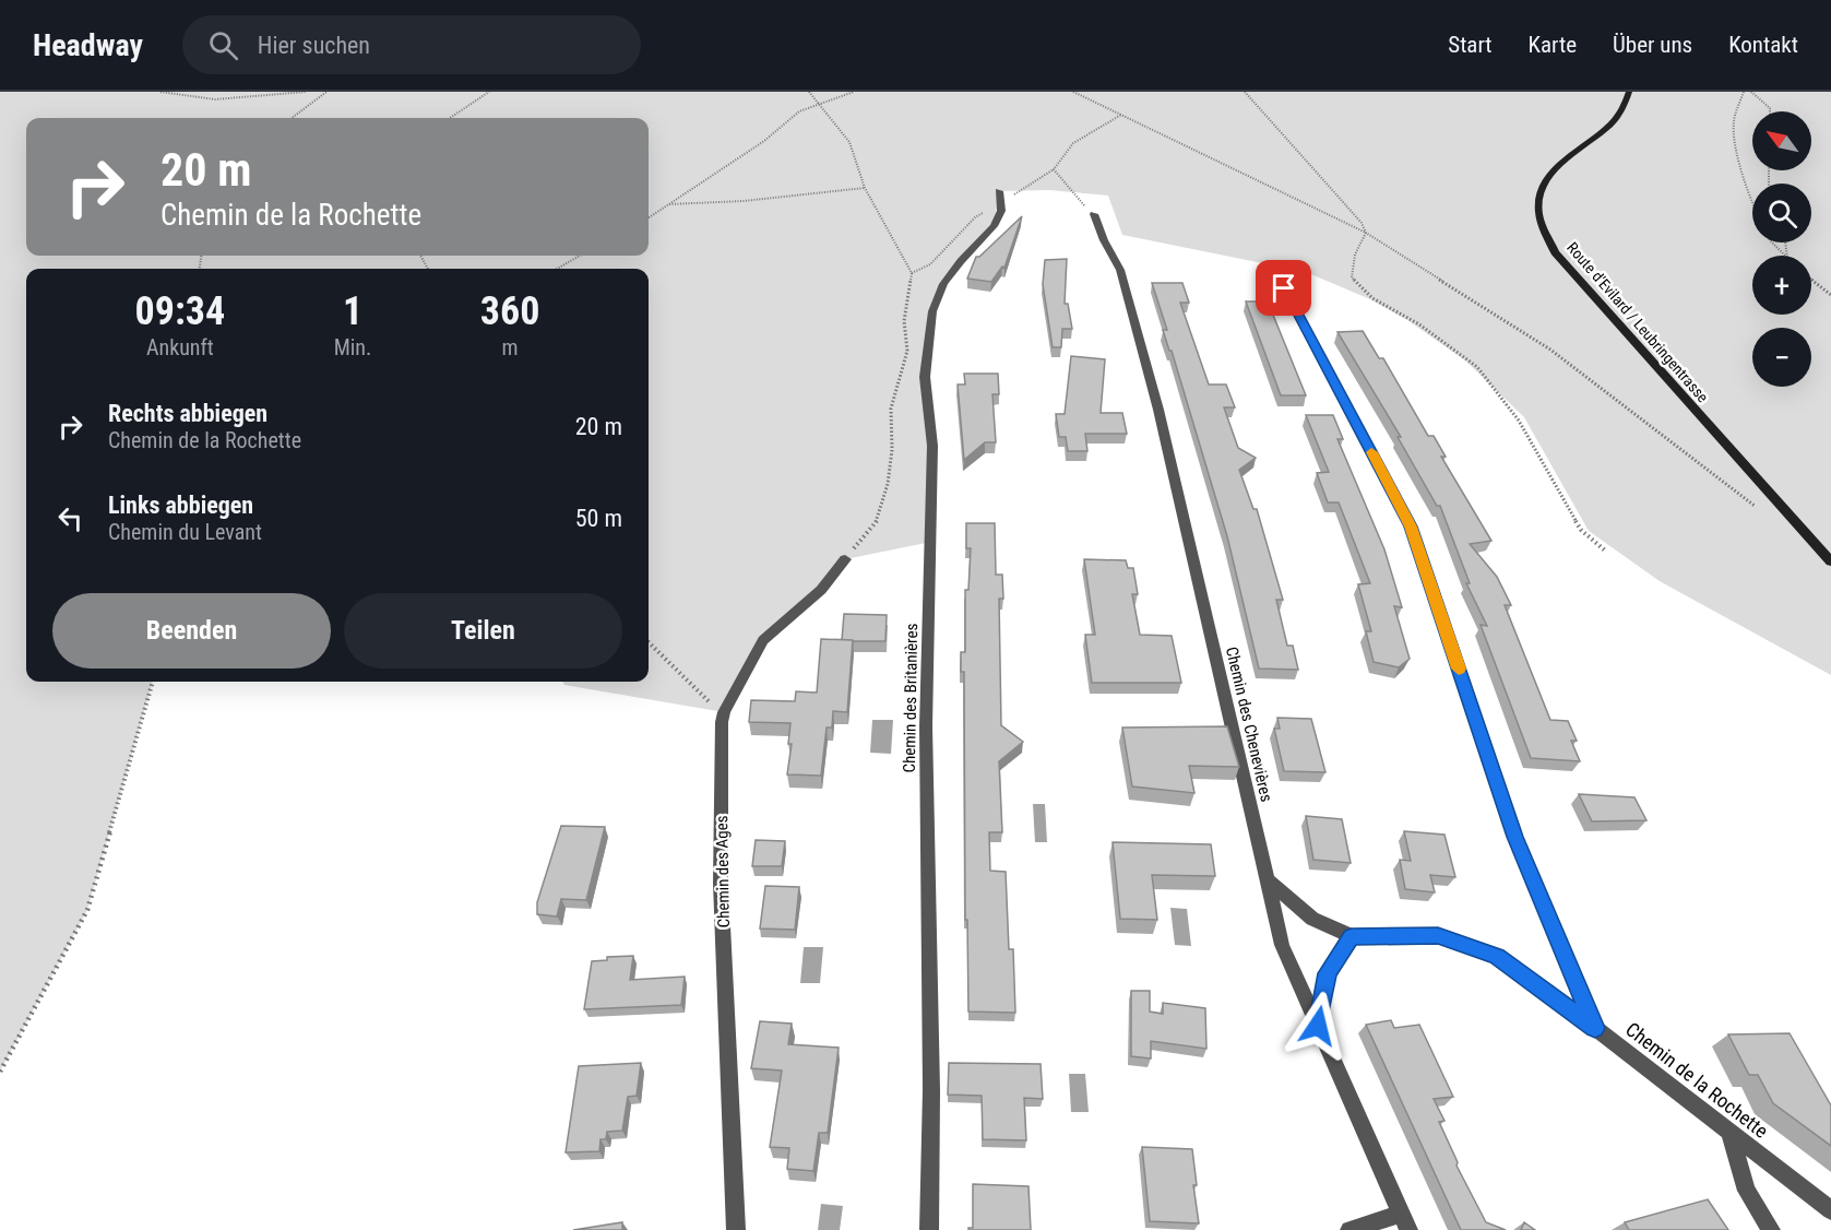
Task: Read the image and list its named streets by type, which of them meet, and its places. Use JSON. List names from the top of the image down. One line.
{"streets":{"street":["Route d'Evilard / Leubringentrasse","Chemin des Britanières","Chemin des Chenevières","Chemin des Ages","Chemin de la Rochette"]},"crossings":[["Chemin des Chenevières","Chemin de la Rochette"]],"north":"top left","page":{"header":"Headway","search":"Hier suchen","nav":["Start","Karte","Über uns","Kontakt"],"map_buttons":["+","−"],"turn":["20 m","Chemin de la Rochette"],"eta":["09:34","Ankunft","1","Min.","360","m"],"list":[{"name":"Rechts abbiegen","note":"Chemin de la Rochette","value":"20 m"},{"name":"Links abbiegen","note":"Chemin du Levant","value":"50 m"}],"buttons":["Beenden","Teilen"]}}
